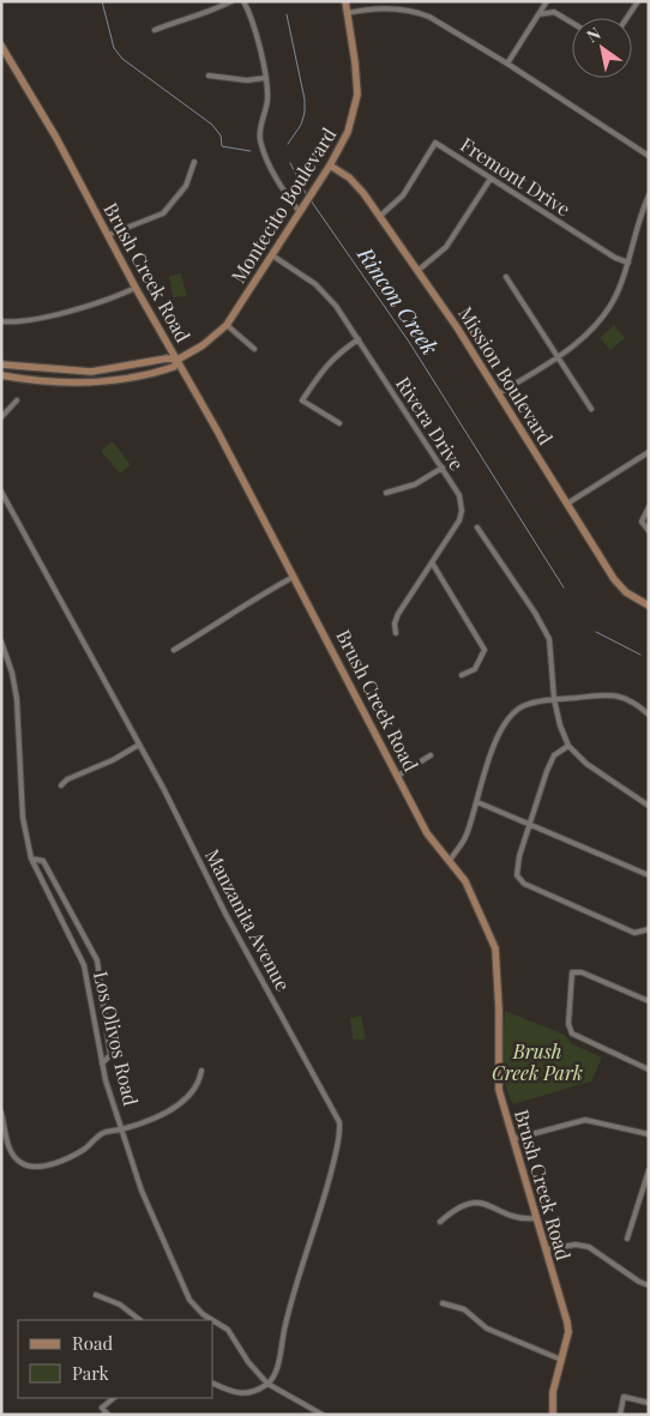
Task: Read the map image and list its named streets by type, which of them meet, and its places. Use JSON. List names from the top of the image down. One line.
{"streets":{"street":["Fremont Drive","Montecito Boulevard","Brush Creek Road","Mission Boulevard","Rivera Drive","Manzanita Avenue","Los Olivos Road"]},"crossings":[["Fremont Drive","Mission Boulevard"],["Montecito Boulevard","Brush Creek Road"],["Montecito Boulevard","Mission Boulevard"],["Montecito Boulevard","Rivera Drive"],["Manzanita Avenue","Los Olivos Road"]],"water":["Rincon Creek"],"parks":["Brush Creek Park"],"legend":["Road","Park"],"north":"top left"}
